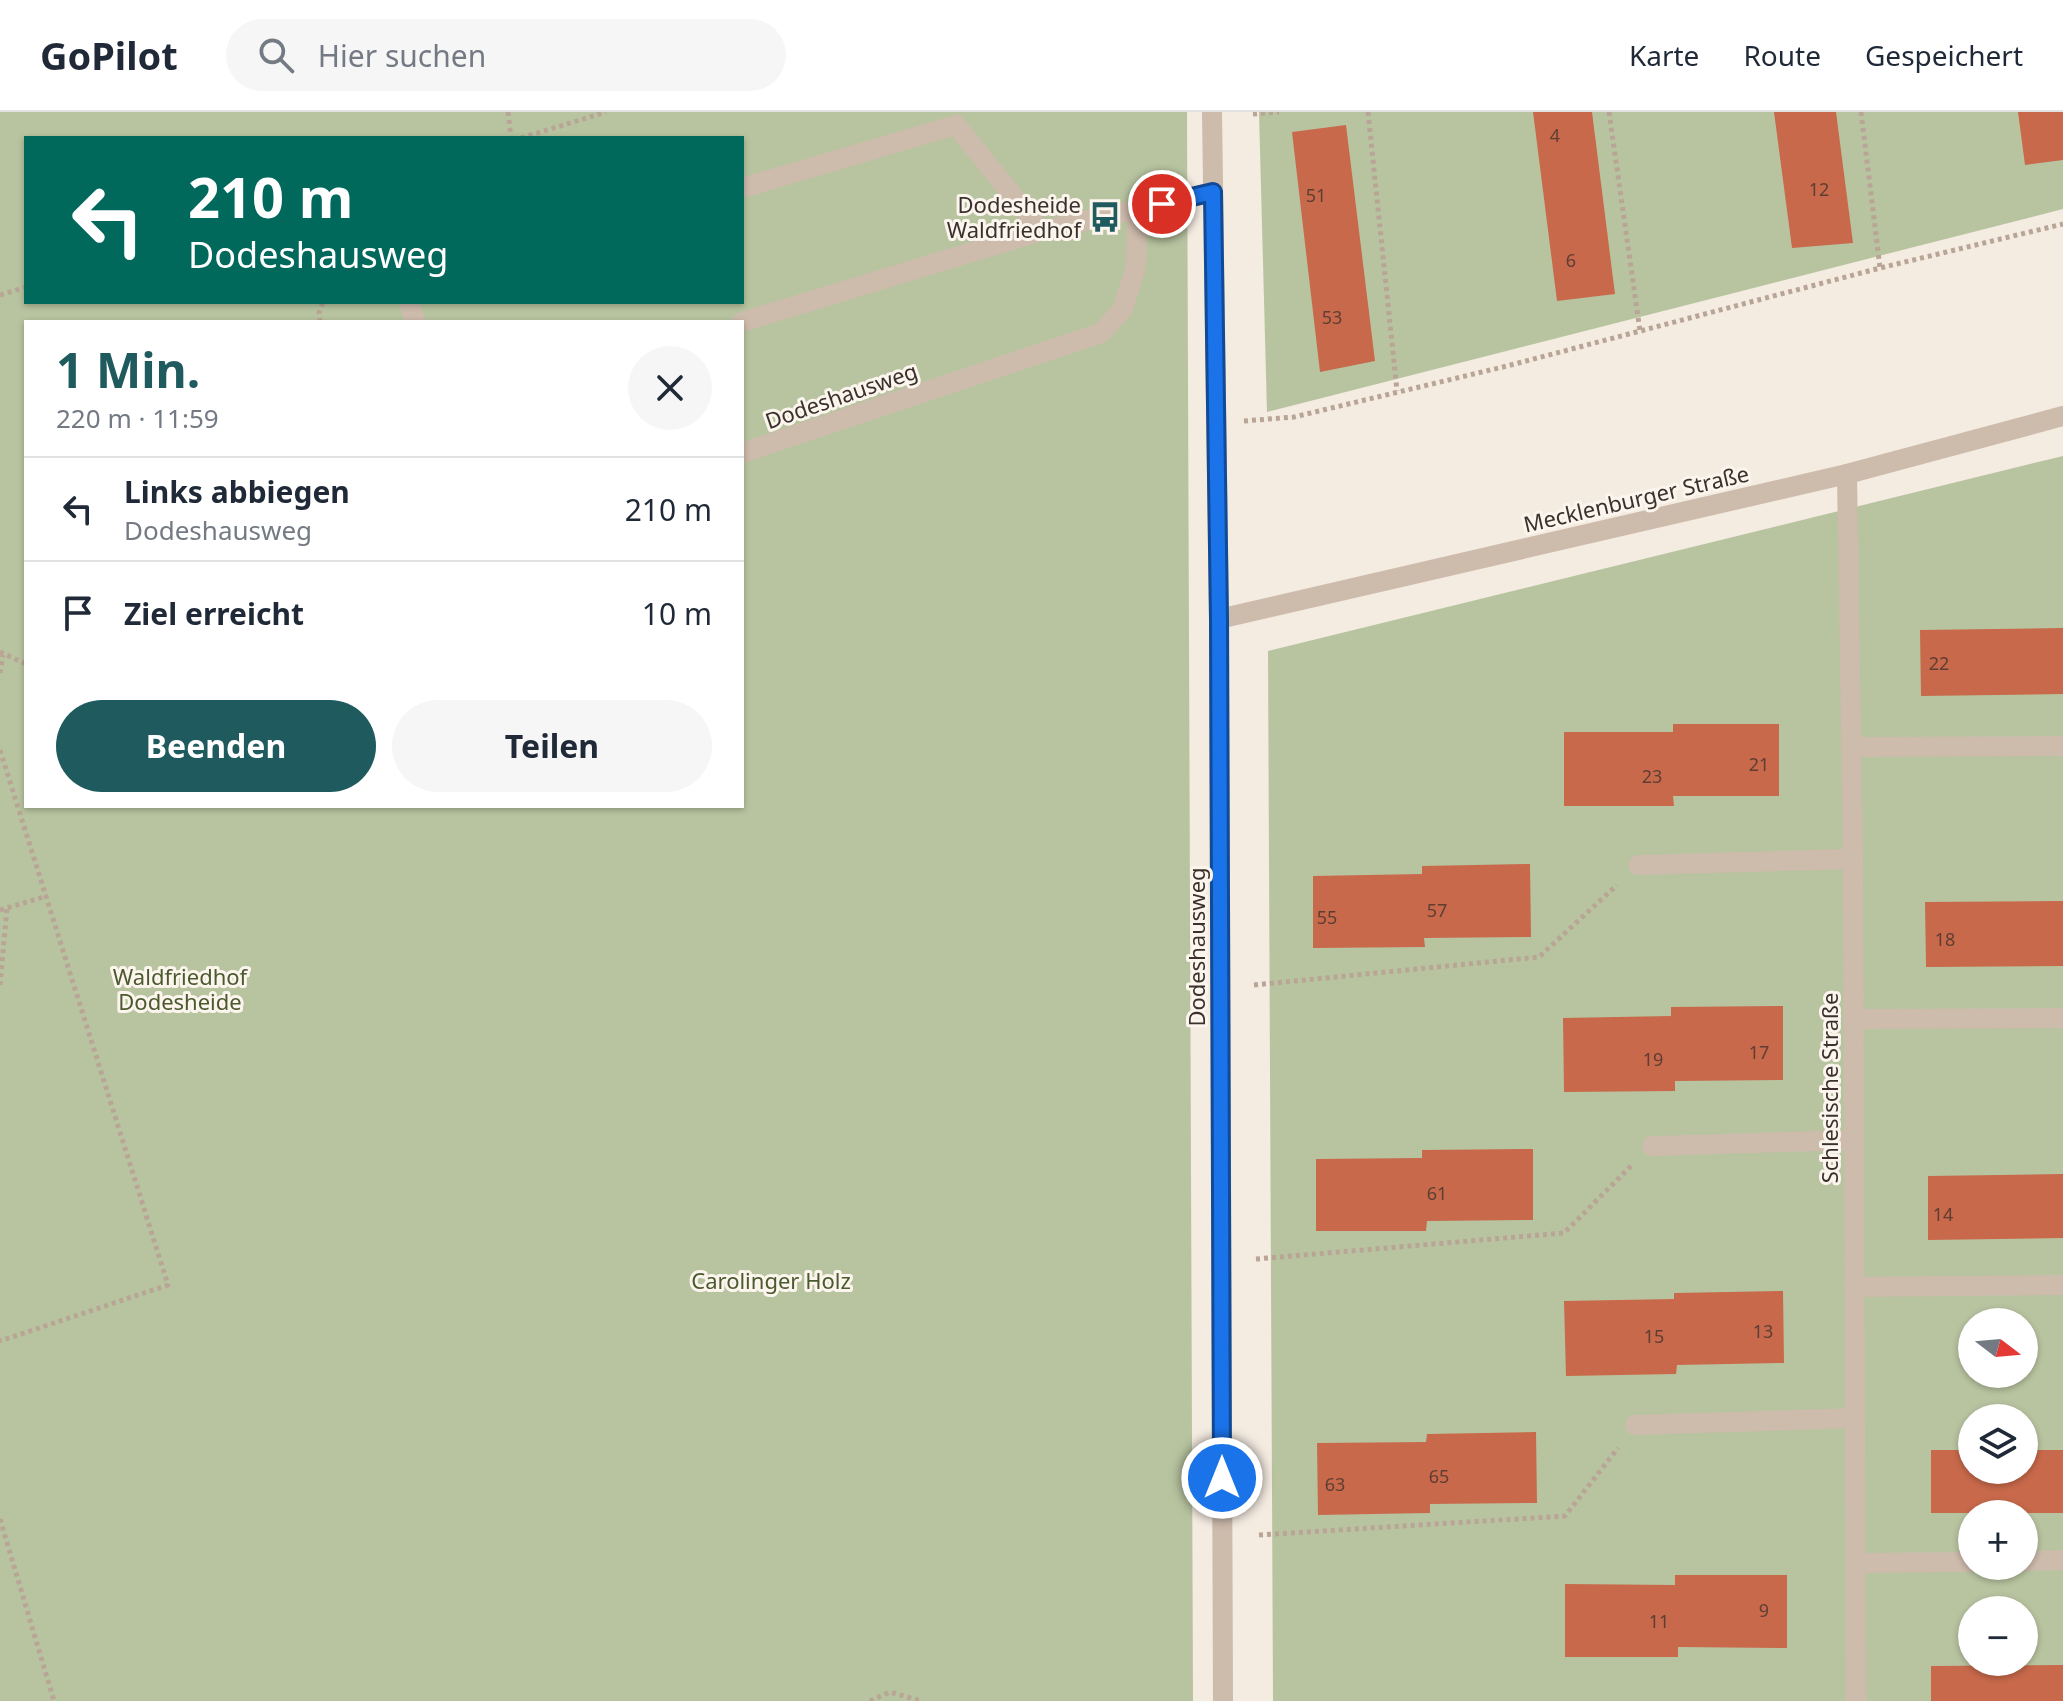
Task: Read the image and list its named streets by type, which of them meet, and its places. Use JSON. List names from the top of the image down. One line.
{"streets":{"street":["Dodeshausweg","Mecklenburger Straße","Schlesische Straße"]},"crossings":[["Dodeshausweg","Mecklenburger Straße"],["Mecklenburger Straße","Schlesische Straße"]],"parks":["Waldfriedhof Dodesheide","Carolinger Holz"],"places":{"bus stop":["Dodesheide Waldfriedhof"]},"house_numbers":["4","12","51","6","53","22","21","23","57","55","18","17","19","61","14","13","15","65","63","9","11"],"north":"right","page":{"header":"GoPilot","search":"Hier suchen","nav":["Karte","Route","Gespeichert"],"turn":["210 m","Dodeshausweg"],"heading":["1 Min.","220 m · 11:59"],"list":[{"name":"Links abbiegen","note":"Dodeshausweg","value":"210 m"},{"name":"Ziel erreicht","value":"10 m"}],"buttons":["Beenden","Teilen"],"map_buttons":["+","−"]}}
